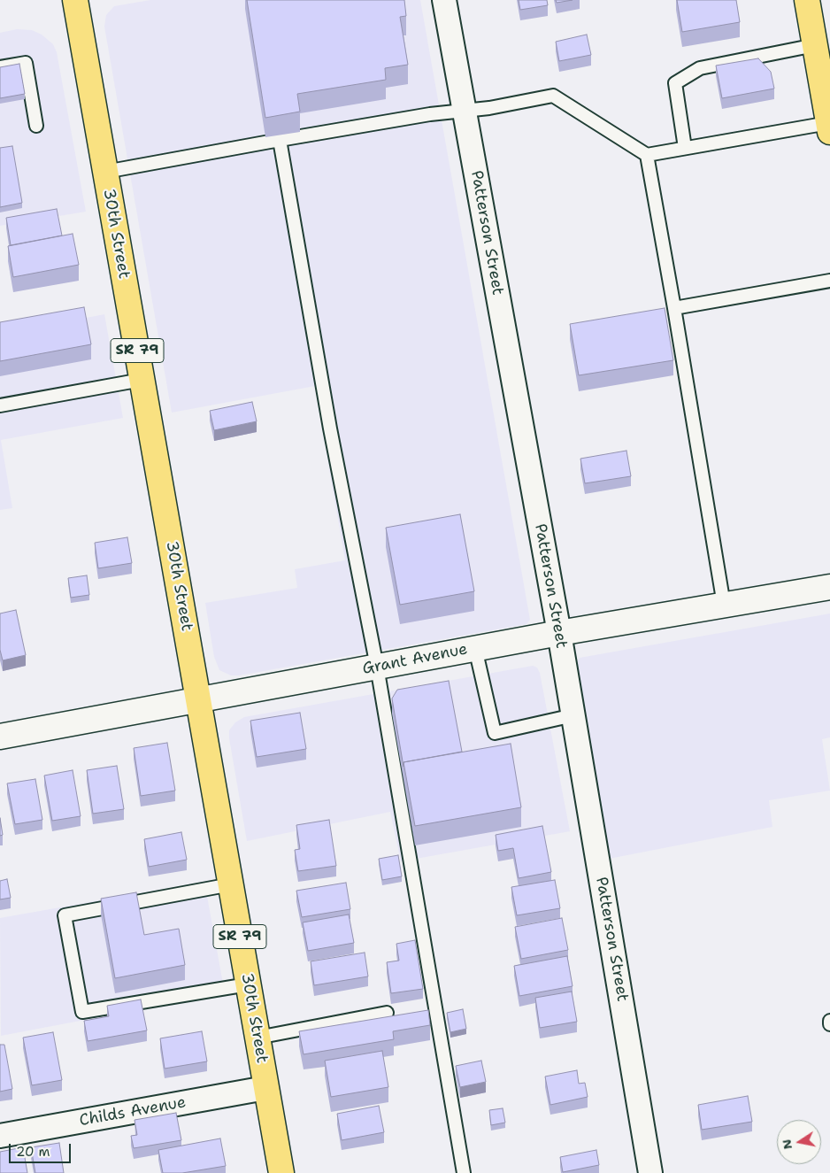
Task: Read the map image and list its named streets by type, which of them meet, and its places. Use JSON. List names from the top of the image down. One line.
{"streets":{"main road":["30th Street","SR 79"],"street":["Patterson Street","Grant Avenue","Childs Avenue"]},"crossings":[["Patterson Street","Grant Avenue"],["30th Street","Grant Avenue"],["30th Street","Childs Avenue"]],"scale_bar":"20 m","north":"left"}
